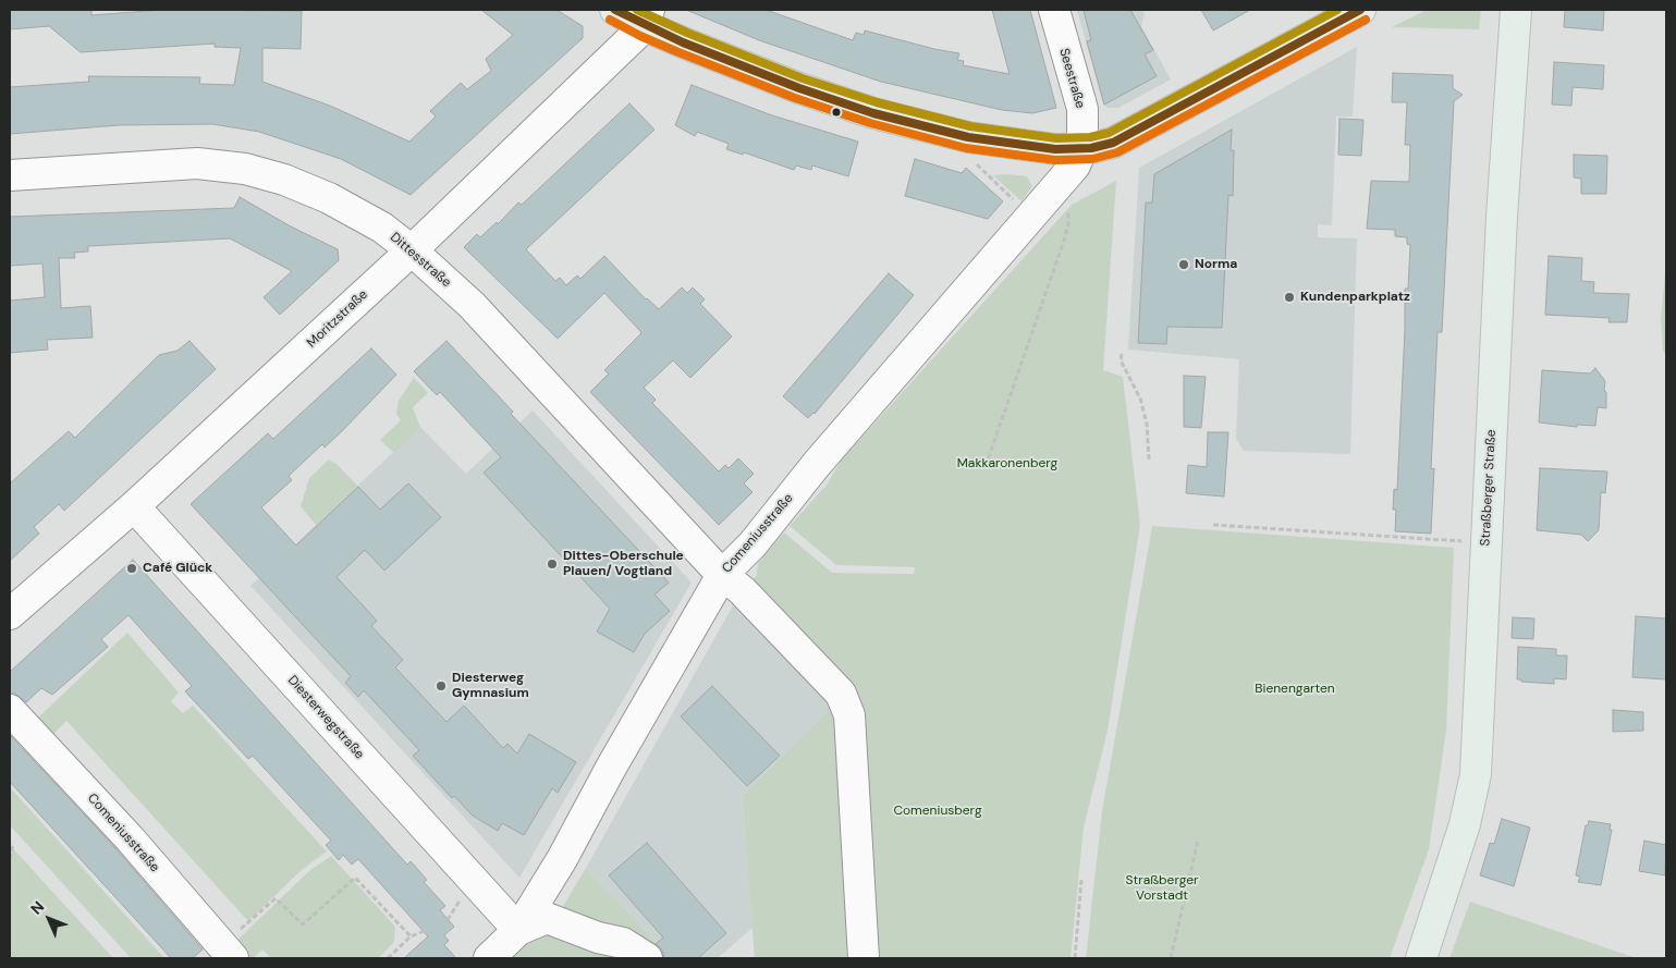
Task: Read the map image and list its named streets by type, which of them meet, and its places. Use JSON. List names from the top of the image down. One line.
{"streets":{"main road":["Straßberger Straße"],"street":["Seestraße","Dittesstraße","Moritzstraße","Comeniusstraße","Diesterwegstraße"]},"crossings":[["Seestraße","Comeniusstraße"],["Dittesstraße","Moritzstraße"],["Dittesstraße","Comeniusstraße"],["Moritzstraße","Diesterwegstraße"],["Comeniusstraße","Diesterwegstraße"]],"parks":["Makkaronenberg","Bienengarten","Comeniusberg","Straßberger Vorstadt"],"places":["Norma","Kundenparkplatz","Dittes-Oberschule Plauen/ Vogtland","Café Glück","Diesterweg Gymnasium"],"north":"top left"}
